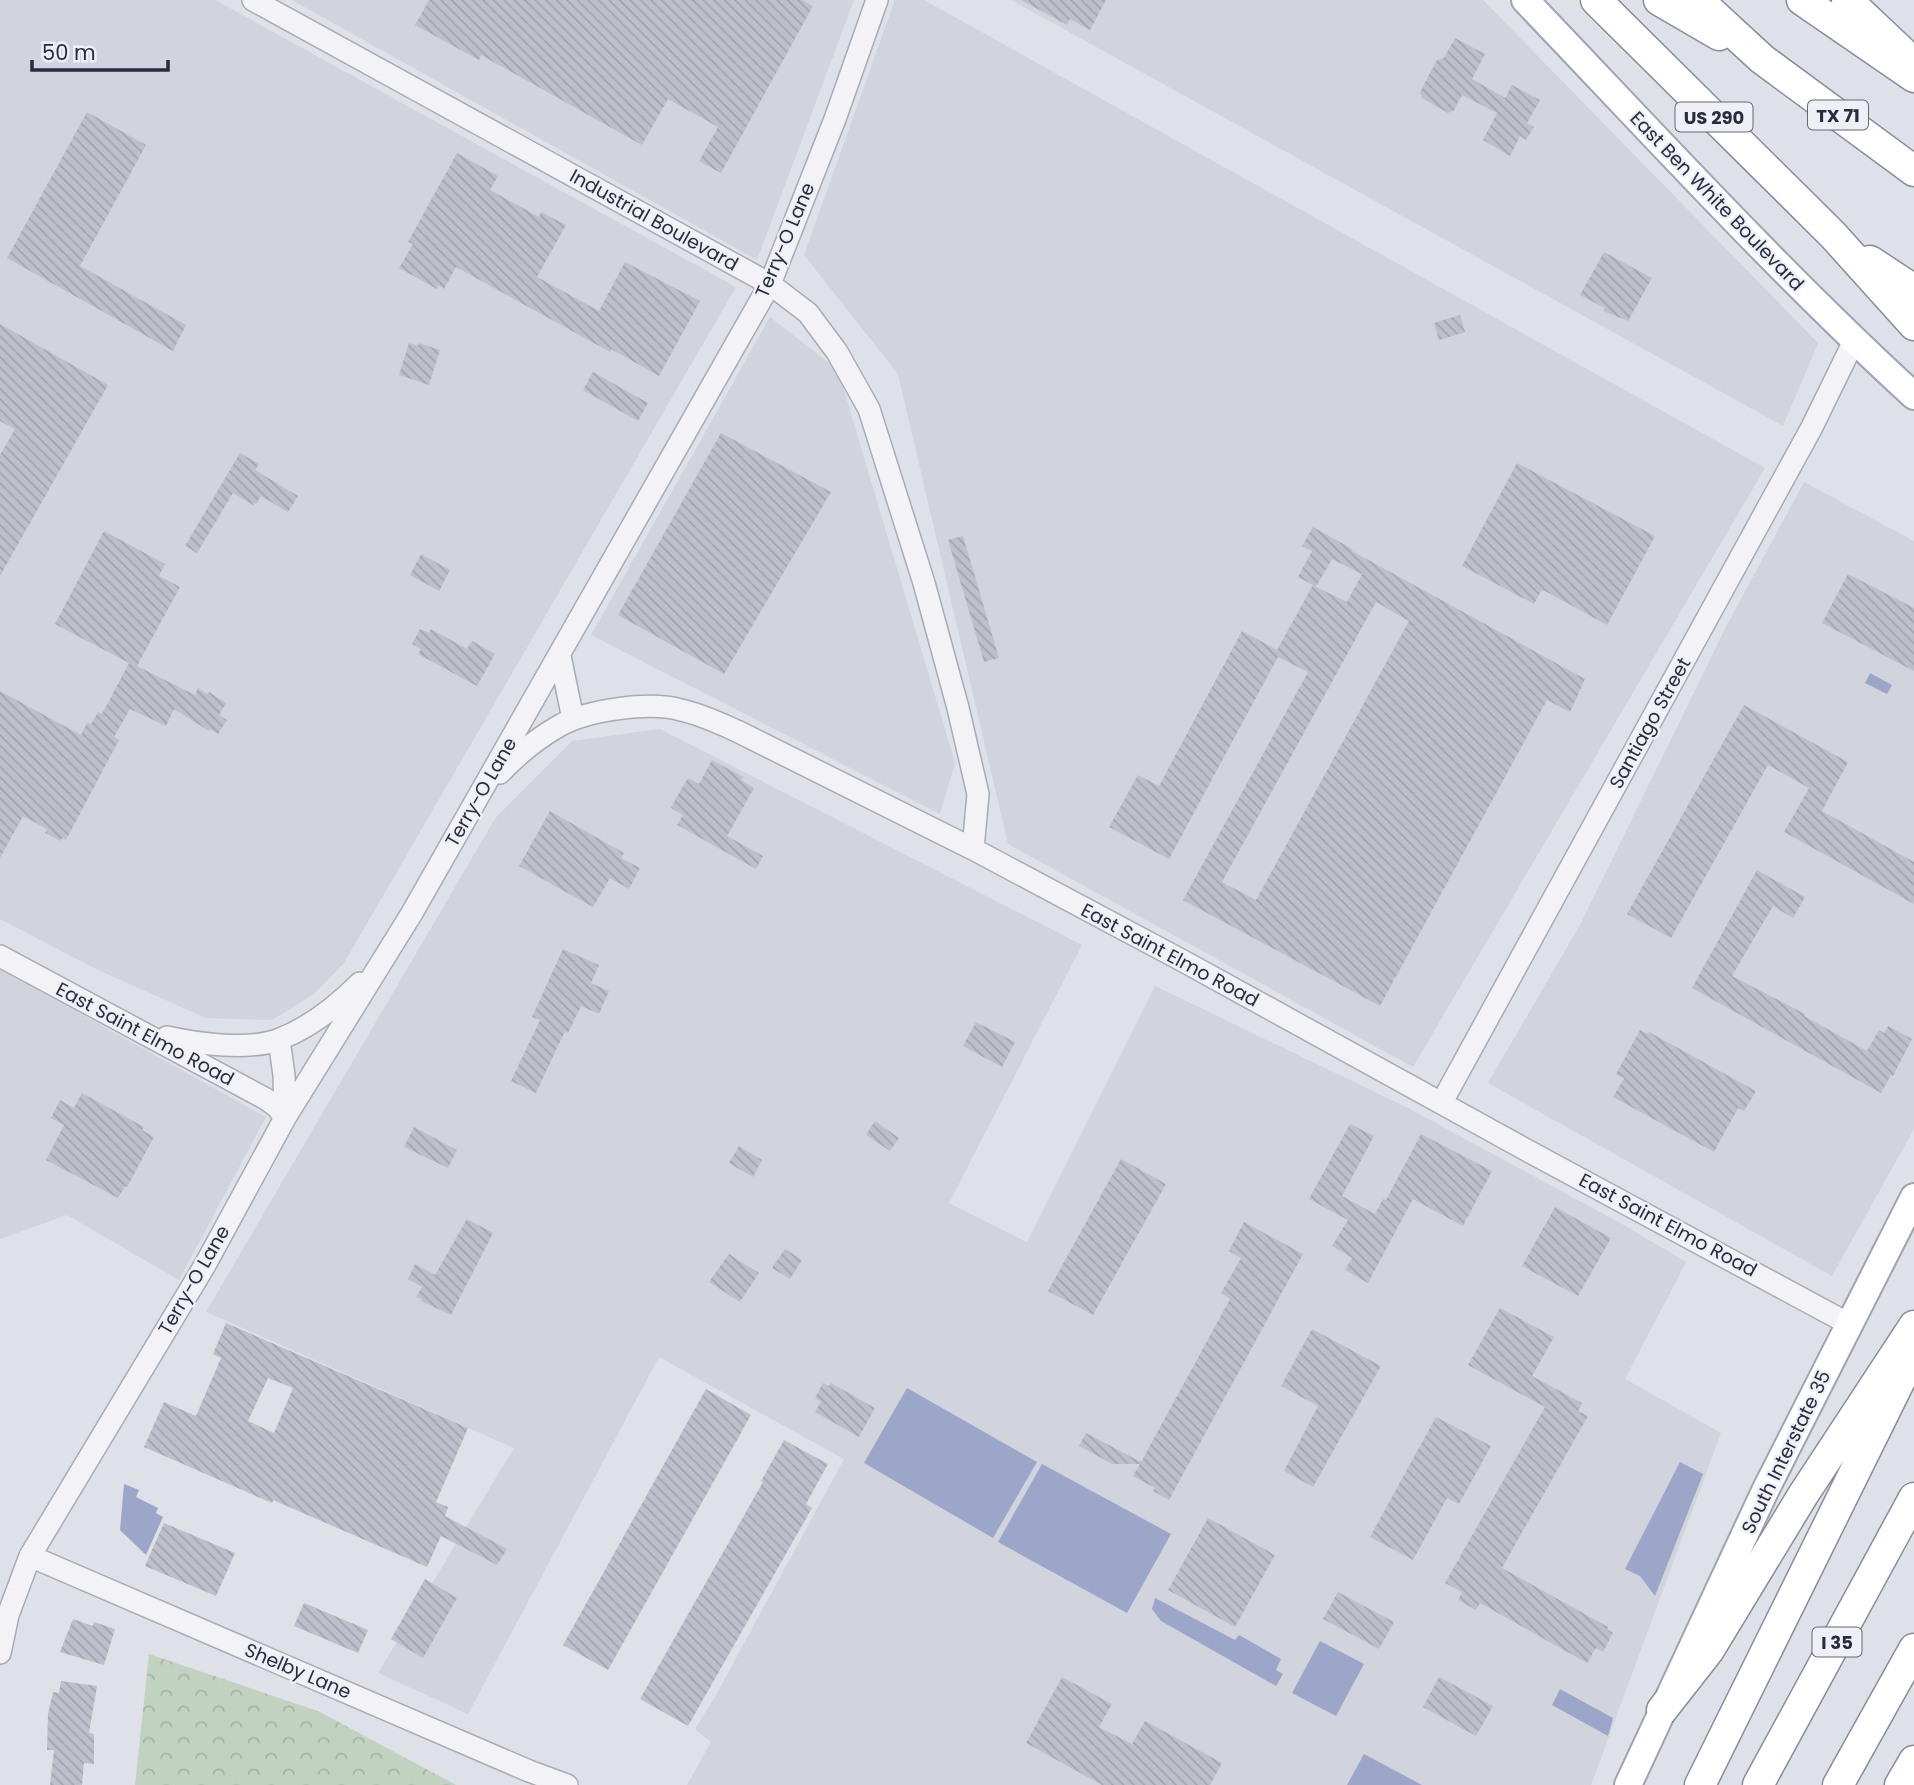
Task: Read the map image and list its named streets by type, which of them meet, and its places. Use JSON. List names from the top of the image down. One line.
{"streets":{"highway":["TX 71","US 290","I 35"],"main road":["East Ben White Boulevard","South Interstate 35"],"street":["Industrial Boulevard","Terry-O Lane","Santiago Street","East Saint Elmo Road","Shelby Lane"]},"crossings":[["East Ben White Boulevard","Santiago Street"],["Industrial Boulevard","Terry-O Lane"],["Industrial Boulevard","East Saint Elmo Road"],["Terry-O Lane","East Saint Elmo Road"],["Terry-O Lane","Shelby Lane"],["Santiago Street","East Saint Elmo Road"],["East Saint Elmo Road","South Interstate 35"]],"scale_bar":"50 m"}
